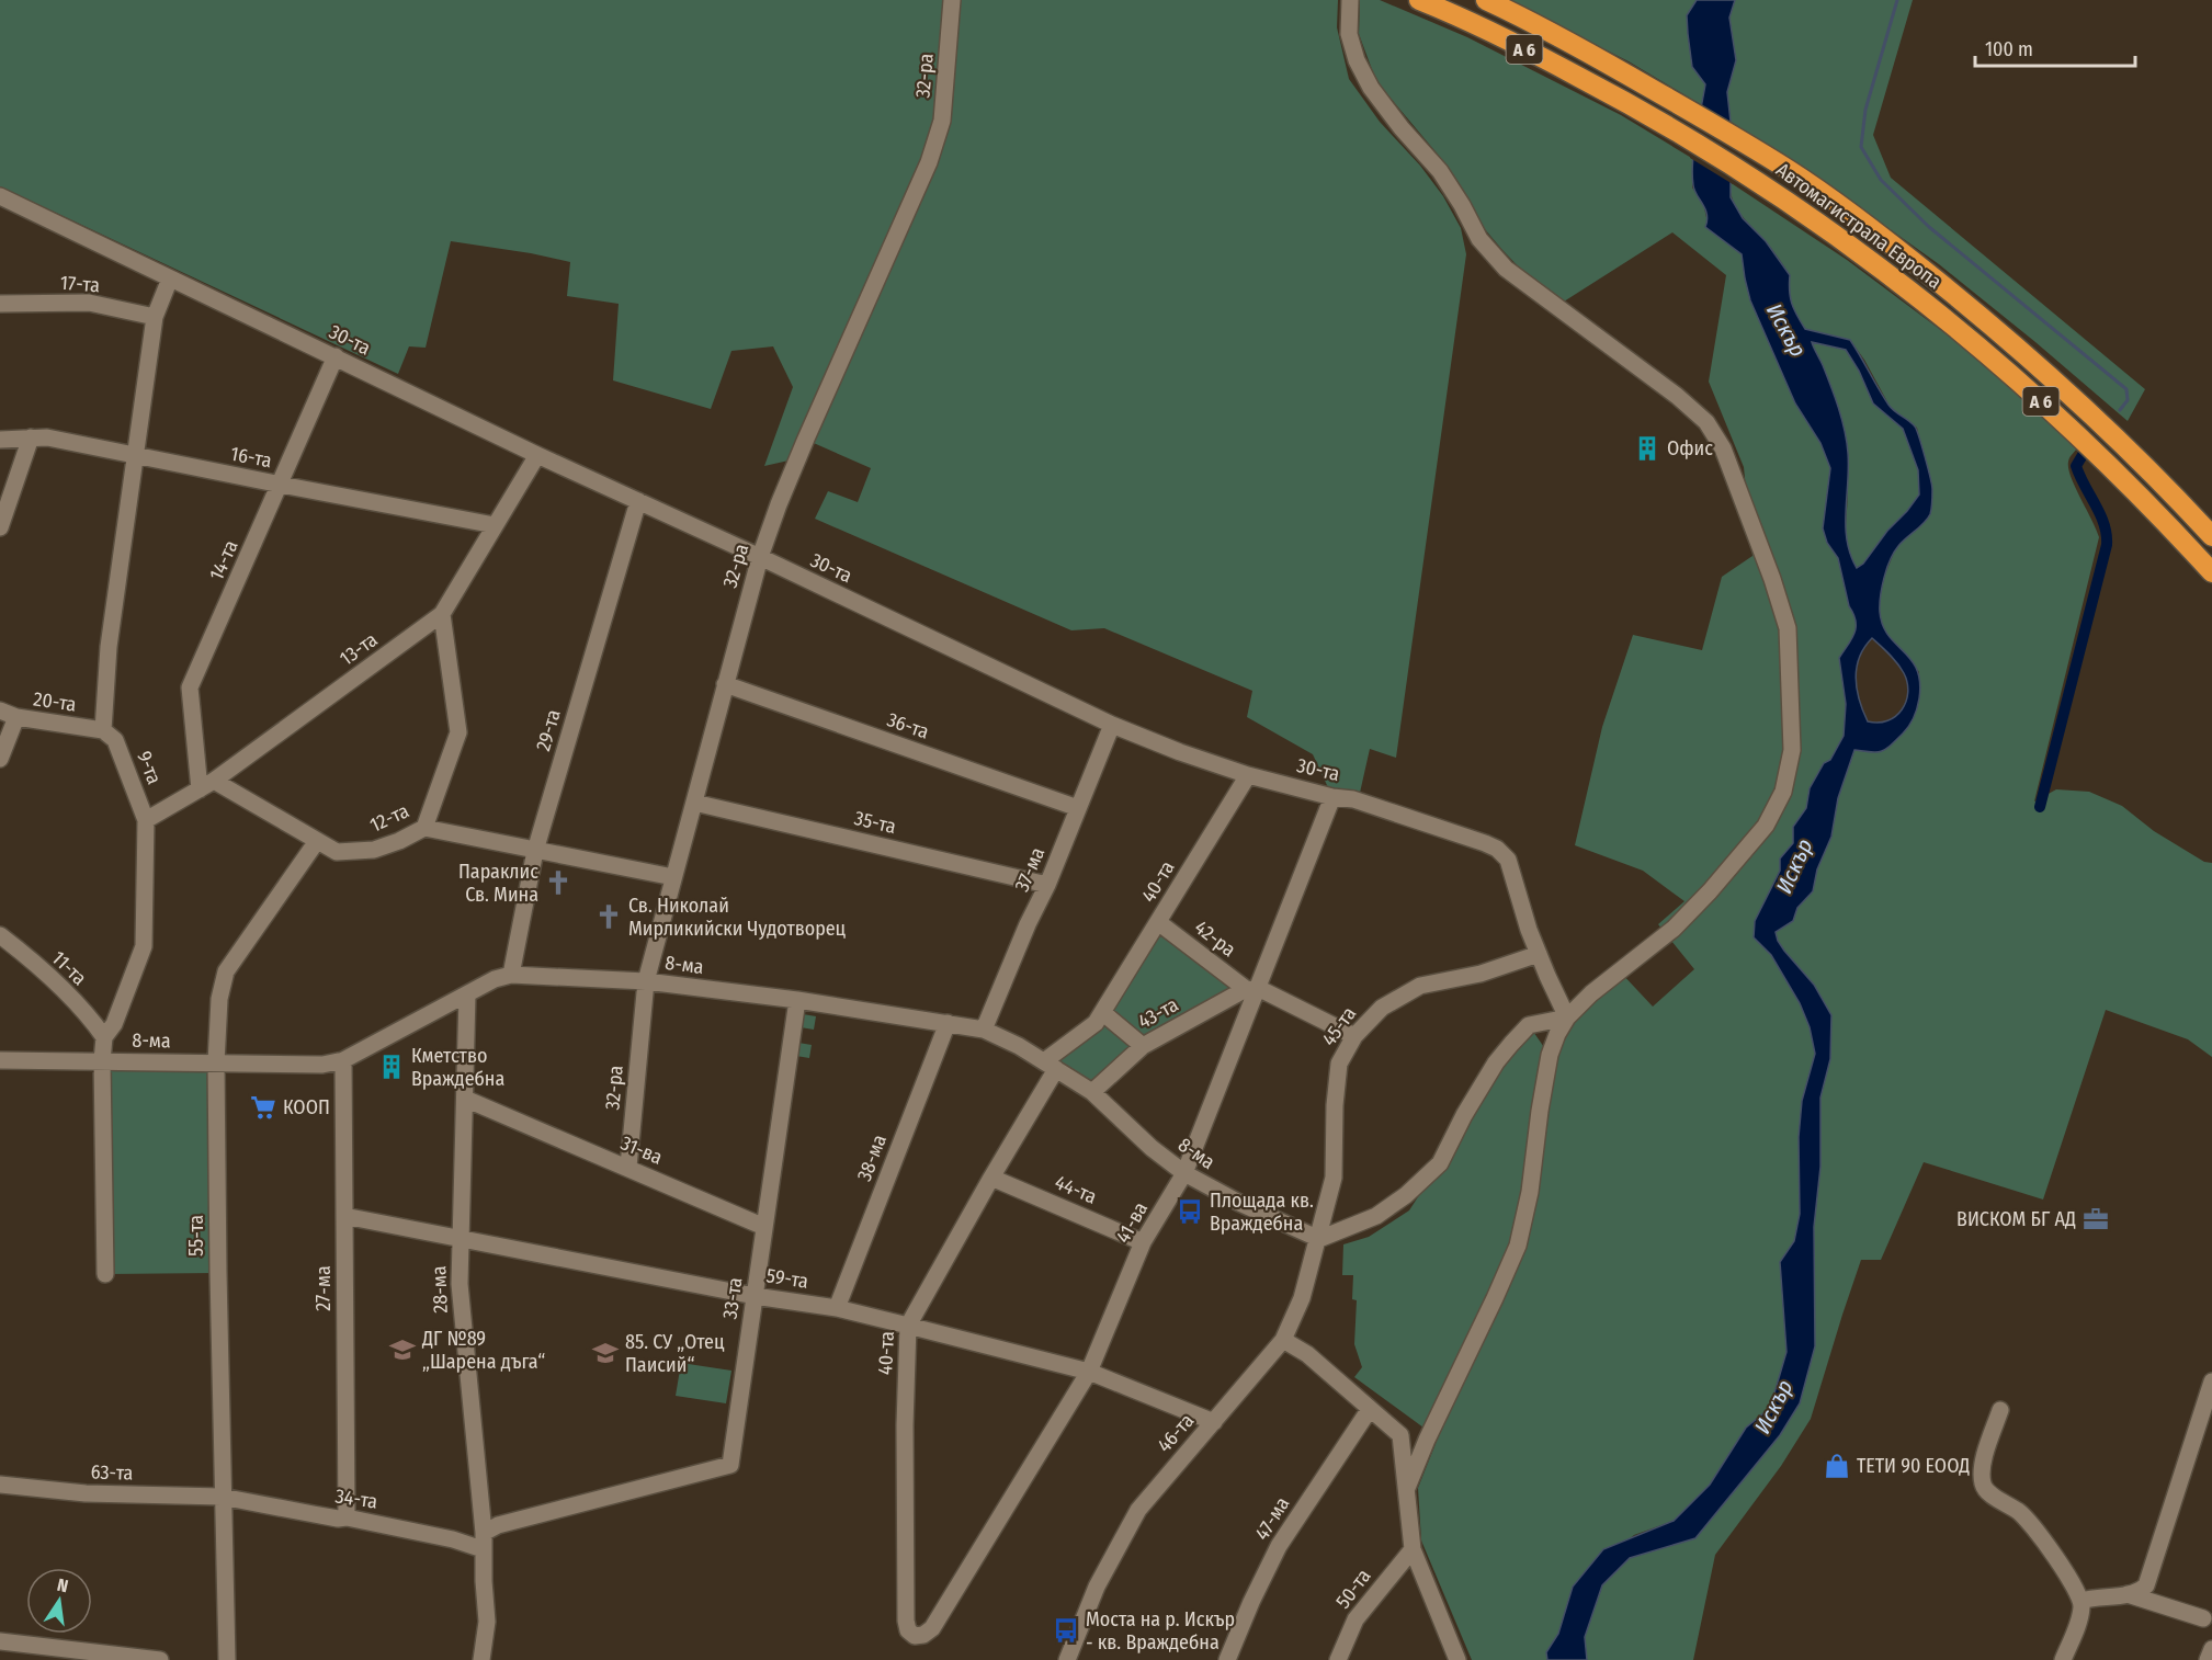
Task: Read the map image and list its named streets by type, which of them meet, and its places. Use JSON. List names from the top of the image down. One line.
{"streets":{"highway":["A 6","Автомагистрала Европа"],"street":["32-ра","17-та","30-та","16-та","14-та","13-та","20-та","36-та","29-та","9-та","12-та","35-та","37-ма","40-та","42-ра","8-ма","11-та","43-та","45-та","31-ва","38-ма","44-та","41-ва","55-та","59-та","27-ма","28-ма","33-та","46-та","63-та","34-та","47-ма","50-та"]},"crossings":[["32-ра","30-та"],["32-ра","36-та"],["32-ра","35-та"],["32-ра","8-ма"],["32-ра","31-ва"],["30-та","14-та"],["30-та","13-та"],["30-та","29-та"],["30-та","37-ма"],["30-та","40-та"],["30-та","45-та"],["30-та","41-ва"],["16-та","14-та"],["16-та","13-та"],["14-та","13-та"],["13-та","9-та"],["13-та","12-та"],["20-та","9-та"],["36-та","37-ма"],["29-та","8-ма"],["9-та","8-ма"],["9-та","11-та"],["12-та","55-та"],["35-та","37-ма"],["37-ма","8-ма"],["40-та","42-ра"],["40-та","8-ма"],["40-та","44-та"],["40-та","41-ва"],["40-та","59-та"],["42-ра","43-та"],["42-ра","45-та"],["42-ра","41-ва"],["8-ма","43-та"],["8-ма","45-та"],["8-ма","38-ма"],["8-ма","41-ва"],["8-ма","55-та"],["8-ма","27-ма"],["8-ма","28-ма"],["8-ма","33-та"],["8-ма","46-та"],["43-та","41-ва"],["45-та","46-та"],["31-ва","28-ма"],["31-ва","33-та"],["38-ма","59-та"],["44-та","41-ва"],["41-ва","59-та"],["55-та","63-та"],["55-та","34-та"],["59-та","27-ма"],["59-та","28-ма"],["59-та","33-та"],["59-та","46-та"],["27-ма","34-та"],["28-ма","33-та"],["28-ма","34-та"],["33-та","34-та"],["63-та","34-та"]],"water":["Искър"],"places":{"building":["Офис","Кметство Враждебна"],"church":["Параклис Св. Мина","Св. Николай Мирликийски Чудотворец"],"supermarket":["КООП"],"bus stop":["Площада кв. Враждебна","Моста на р. Искър - кв. Враждебна"],"office":["ВИСКОМ БГ АД"],"school or university":["ДГ №89 „Шарена дъга“","85. СУ „Отец Паисий“"],"shop":["ТЕТИ 90 ЕООД"]},"scale_bar":"100 m","north":"top"}
